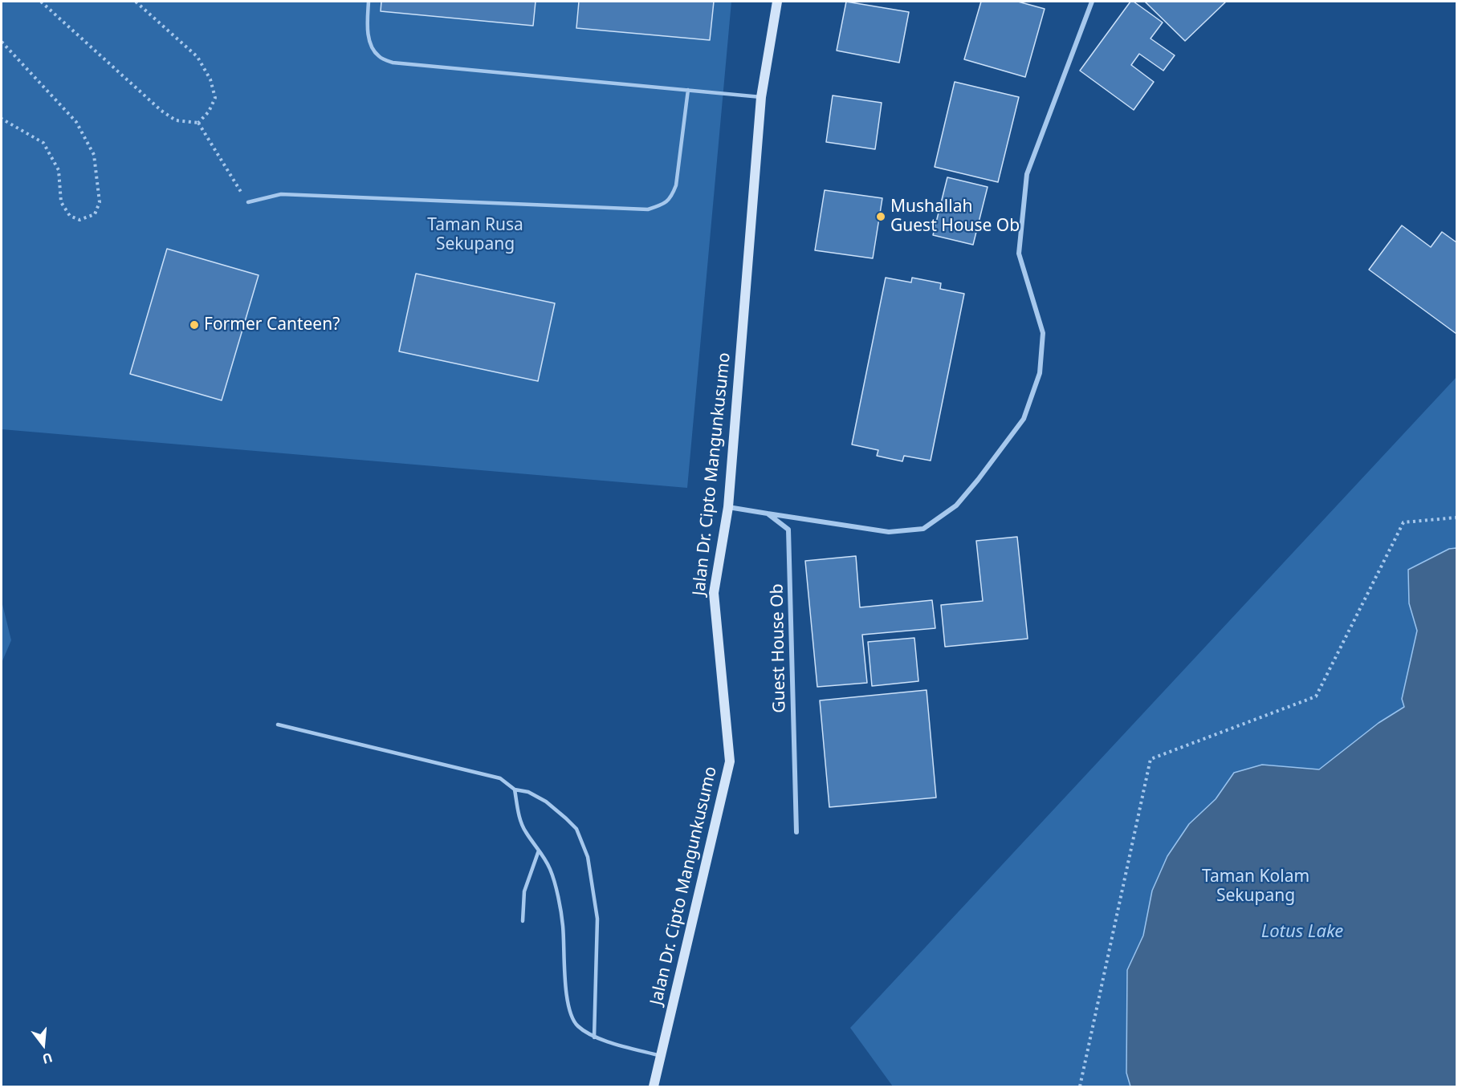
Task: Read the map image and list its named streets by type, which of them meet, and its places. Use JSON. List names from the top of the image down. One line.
{"streets":{"street":["Jalan Dr. Cipto Mangunkusumo","Guest House Ob"]},"crossings":[["Jalan Dr. Cipto Mangunkusumo","Guest House Ob"]],"water":["Lotus Lake"],"parks":["Taman Rusa Sekupang","Taman Kolam Sekupang"],"places":["Mushallah Guest House Ob","Former Canteen?"],"north":"bottom"}
